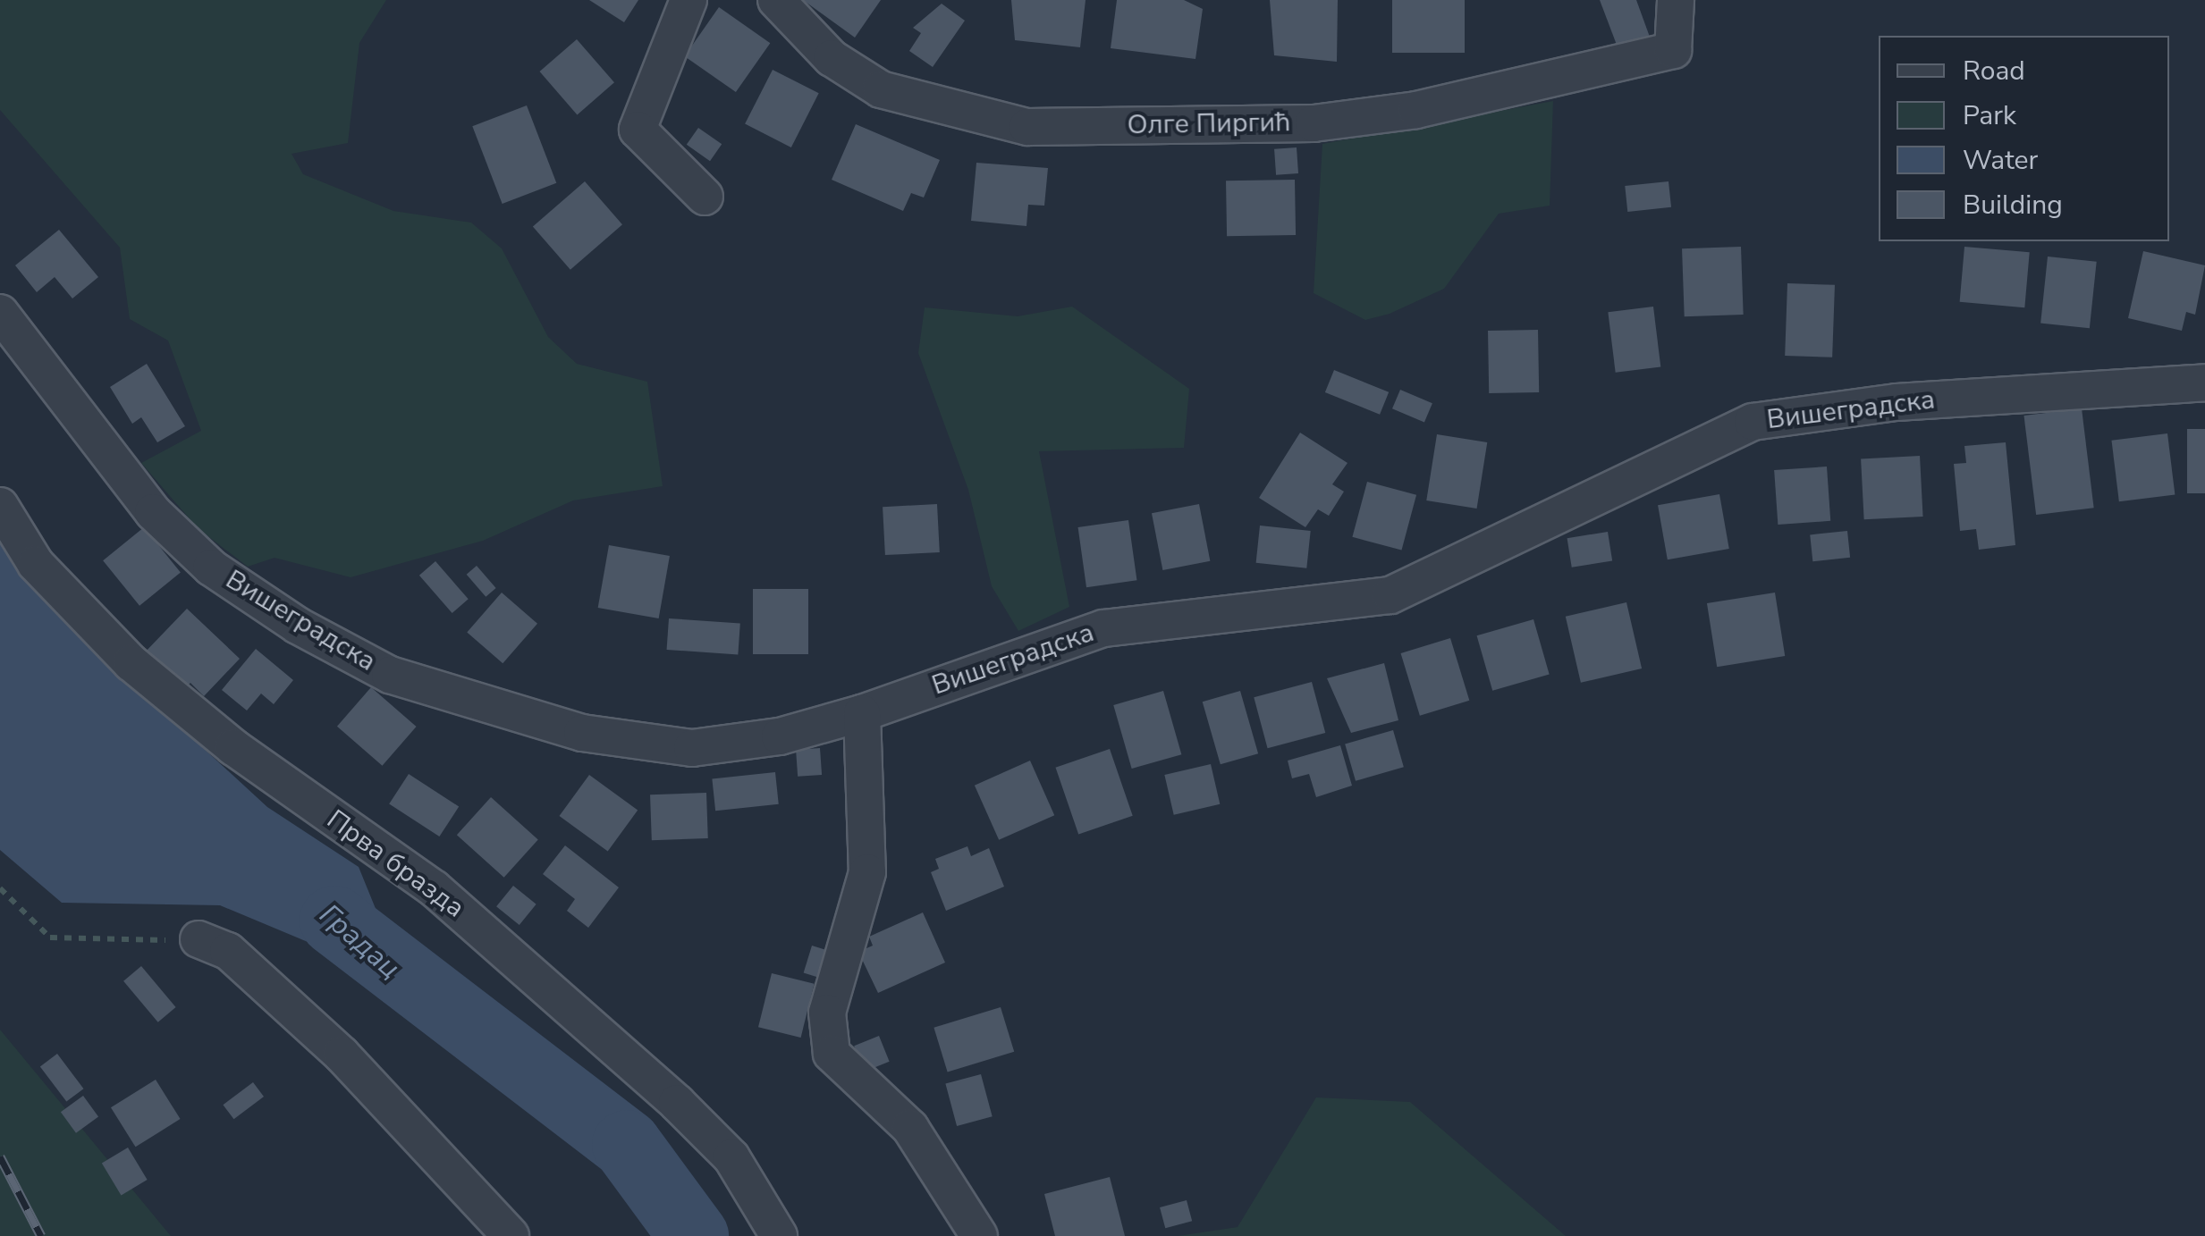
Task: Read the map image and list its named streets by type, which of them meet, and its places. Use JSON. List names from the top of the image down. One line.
{"streets":{"street":["Олге Пиргић","Вишеградска","Прва бразда"]},"water":["Градац"],"legend":["Road","Park","Water","Building"]}
